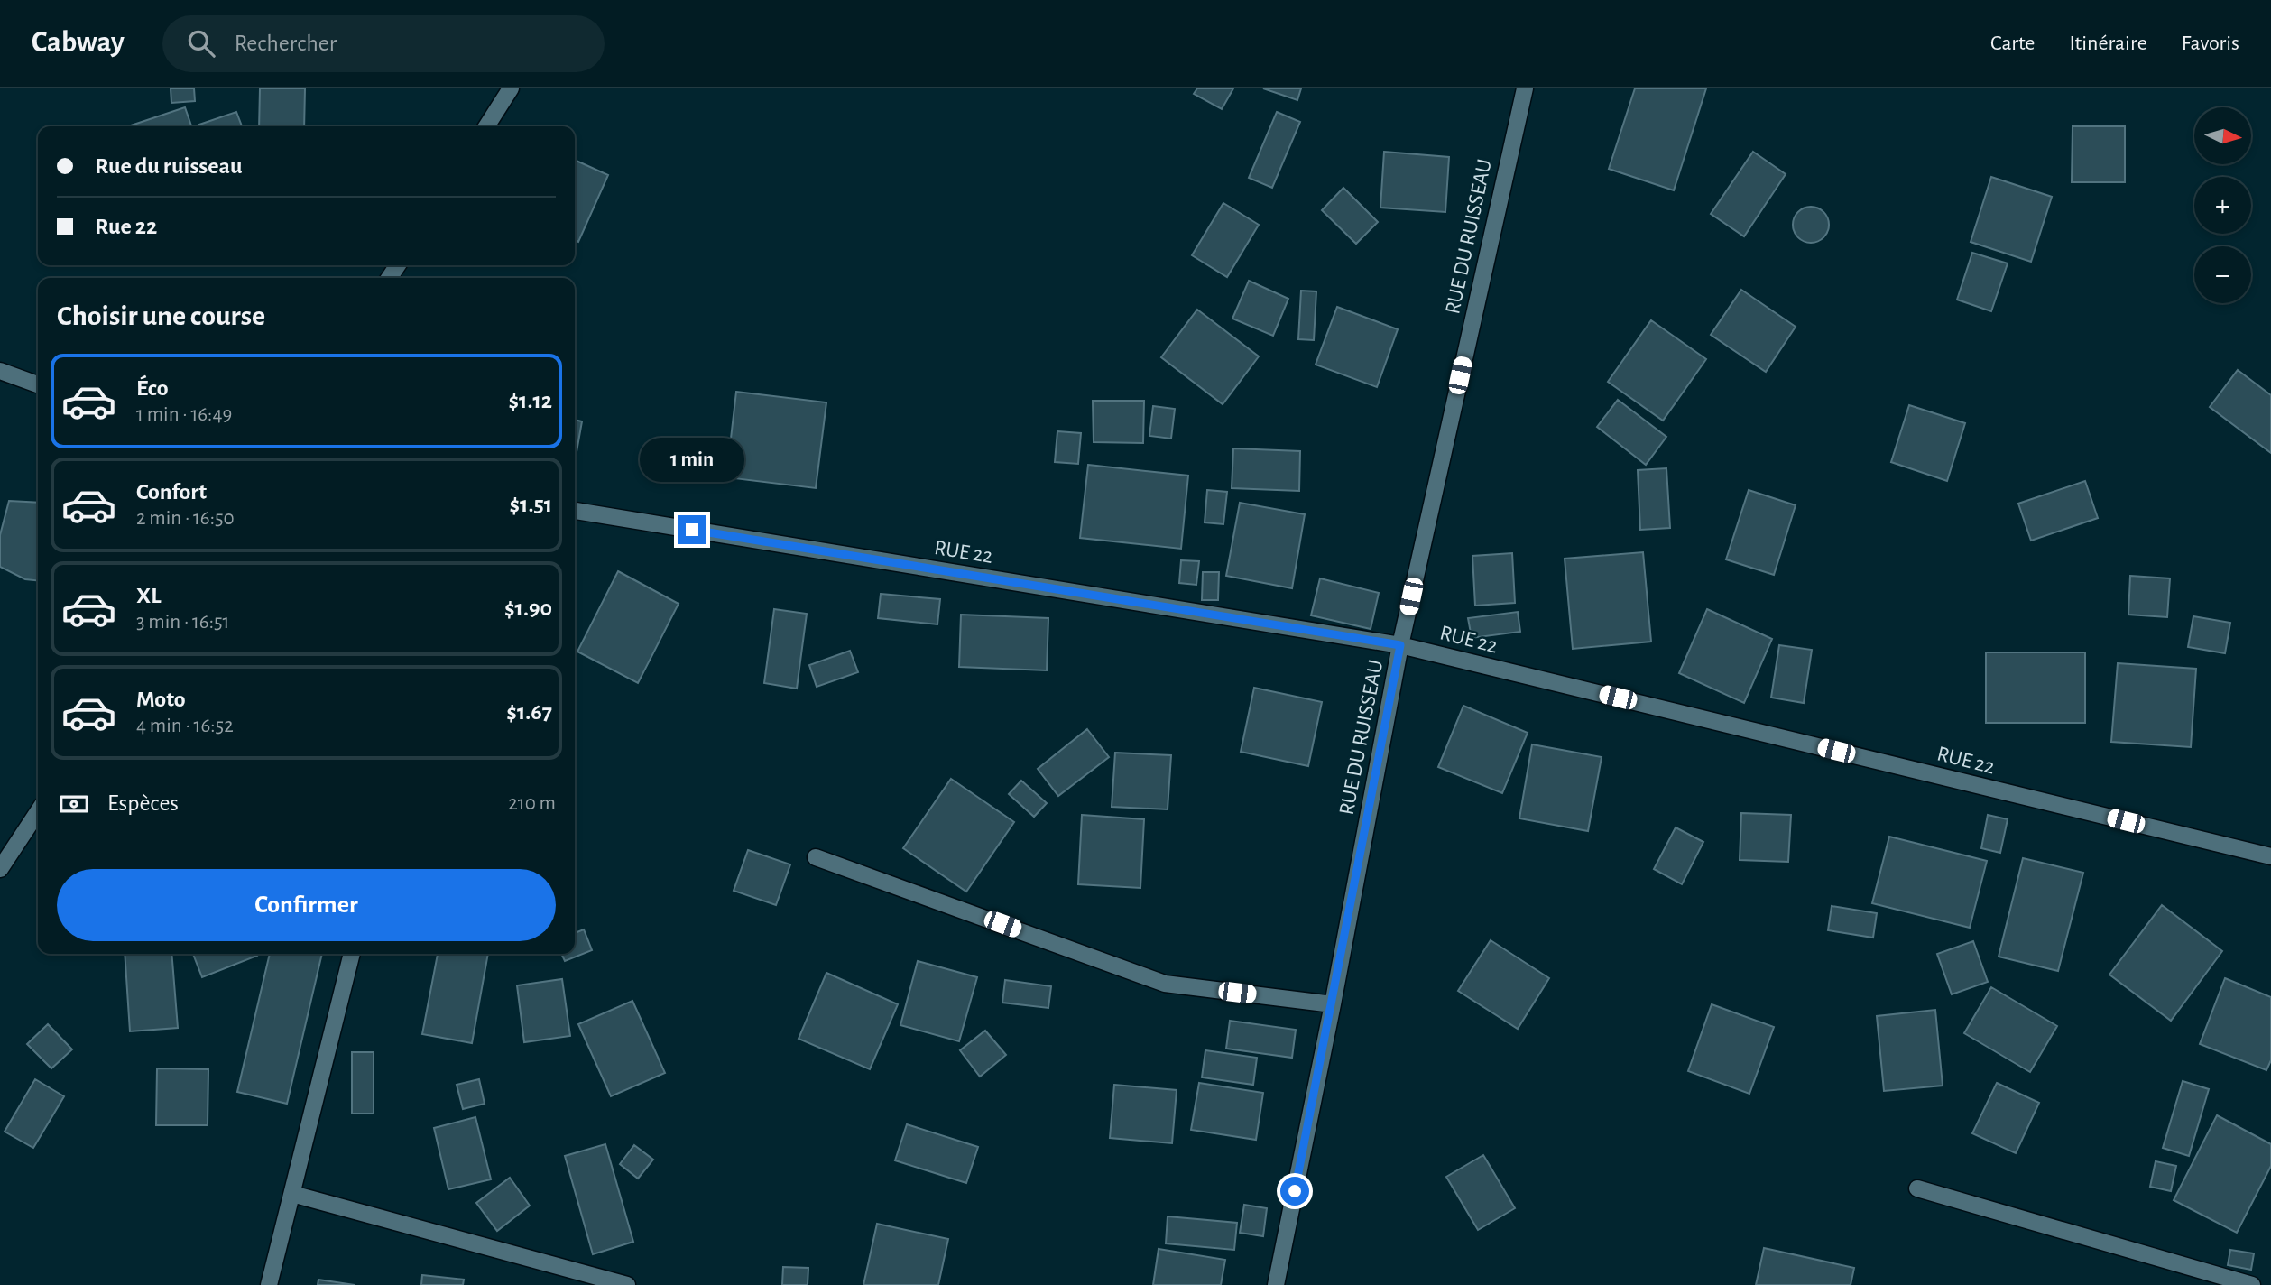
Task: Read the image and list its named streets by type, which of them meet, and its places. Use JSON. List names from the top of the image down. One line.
{"streets":{"street":["RUE DU RUISSEAU","RUE 22"]},"crossings":[["RUE DU RUISSEAU","RUE 22"]],"north":"right","page":{"header":"Cabway","search":"Rechercher","nav":["Carte","Itinéraire","Favoris"],"map_buttons":["+","−"],"banner":["Rue du ruisseau","Rue 22"],"heading":"Choisir une course","list":[{"name":"Éco","note":"1 min · 16:49","value":"$1.12"},{"name":"Confort","note":"2 min · 16:50","value":"$1.51"},{"name":"XL","note":"3 min · 16:51","value":"$1.90"},{"name":"Moto","note":"4 min · 16:52","value":"$1.67"}],"bubble":"1 min","pay":["Espèces","210 m"],"buttons":"Confirmer"}}
